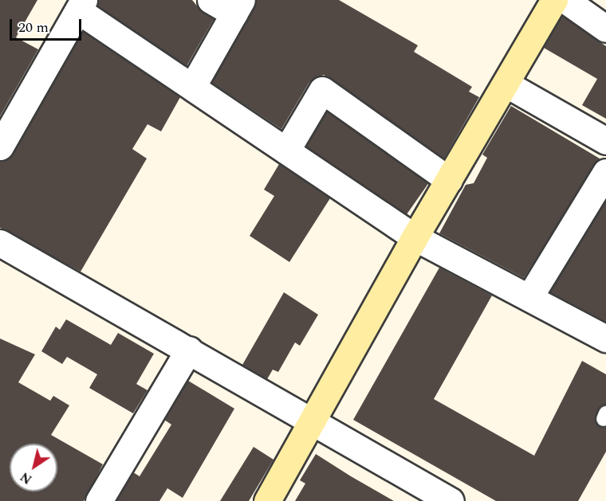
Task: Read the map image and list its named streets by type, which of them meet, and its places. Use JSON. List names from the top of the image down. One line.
{"scale_bar":"20 m","north":"bottom left"}
